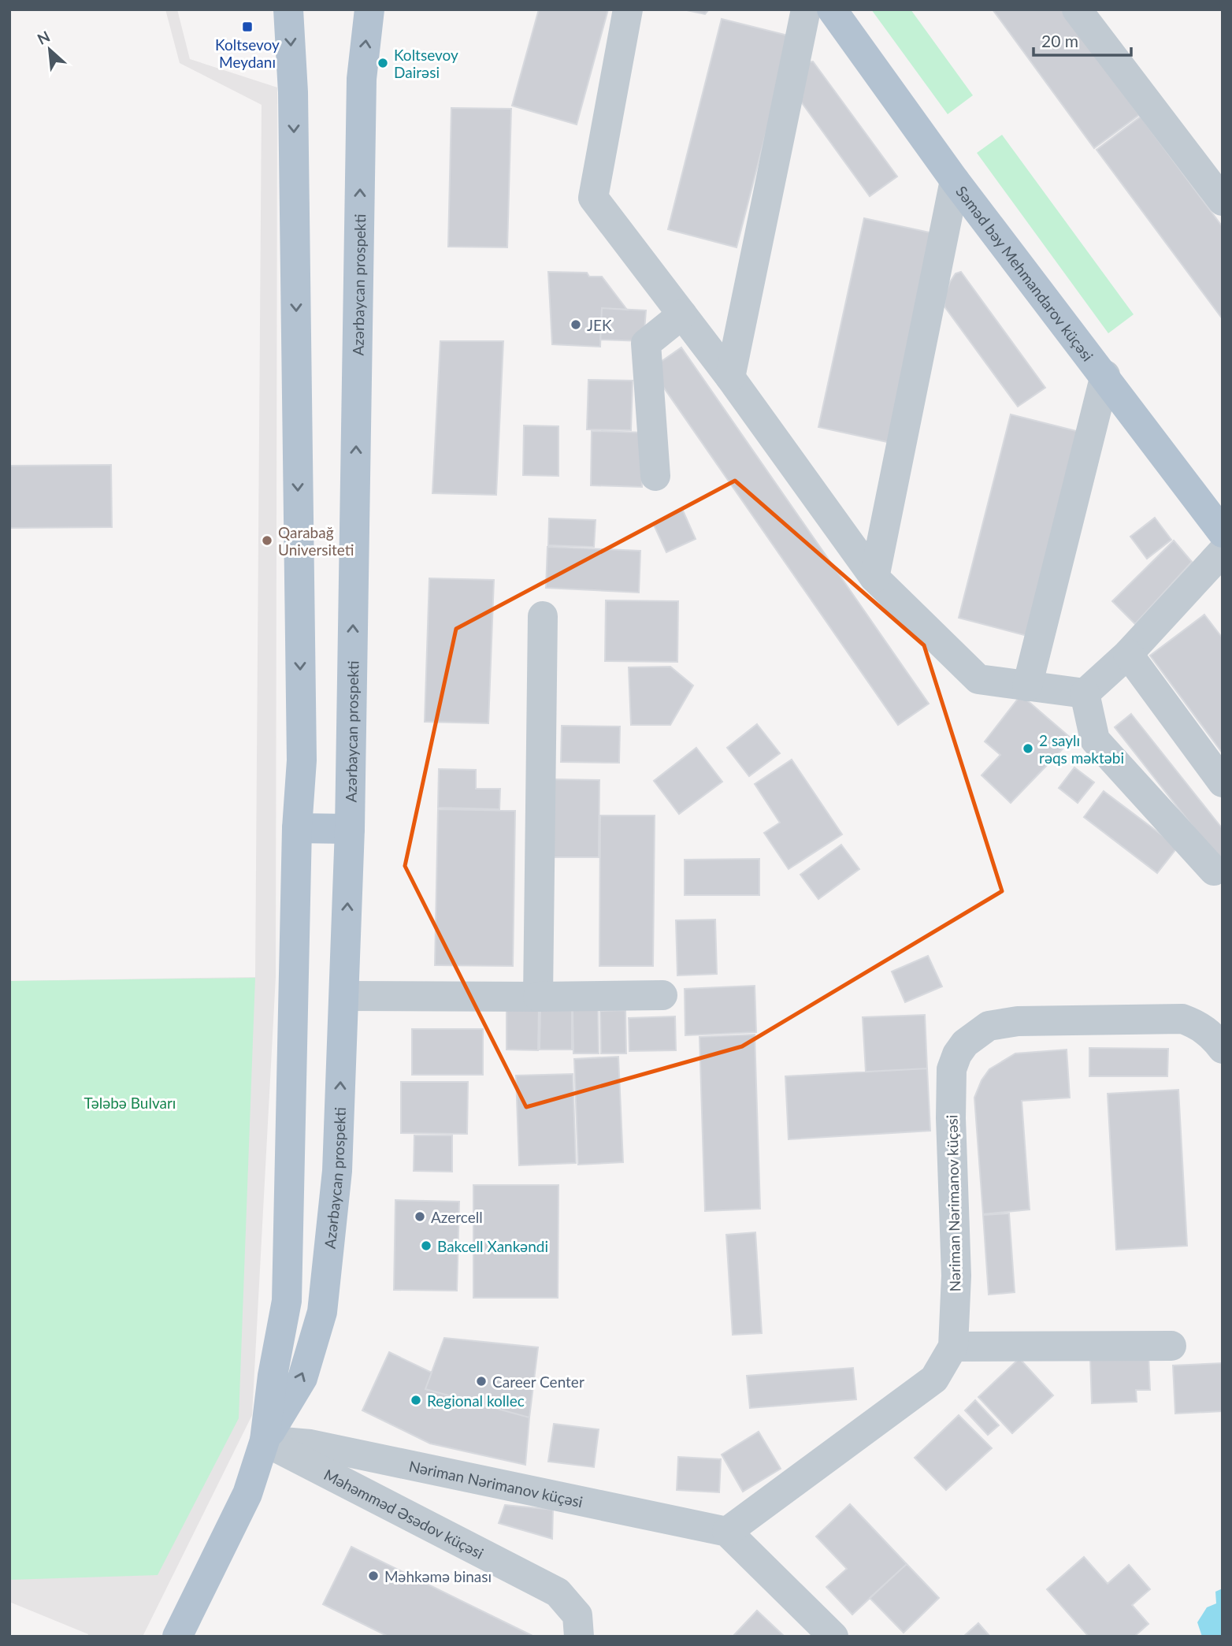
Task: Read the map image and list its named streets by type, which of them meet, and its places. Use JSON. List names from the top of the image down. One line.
{"streets":{"main road":["Səməd bəy Mehmandarov küçəsi","Azərbaycan prospekti"],"street":["Nəriman Nərimanov küçəsi","Məhəmməd Əsədov küçəsi"]},"crossings":[["Azərbaycan prospekti","Nəriman Nərimanov küçəsi"],["Azərbaycan prospekti","Məhəmməd Əsədov küçəsi"],["Nəriman Nərimanov küçəsi","Məhəmməd Əsədov küçəsi"]],"parks":["Tələbə Bulvarı"],"places":{"transit":["Koltsevoy Meydanı"],"other":["Koltsevoy Dairəsi","JEK","Qarabağ Universiteti","2 saylı rəqs məktəbi","Azercell","Bakcell Xankəndi","Career Center","Regional kollec","Məhkəmə binası"]},"scale_bar":"20 m","north":"top left"}
